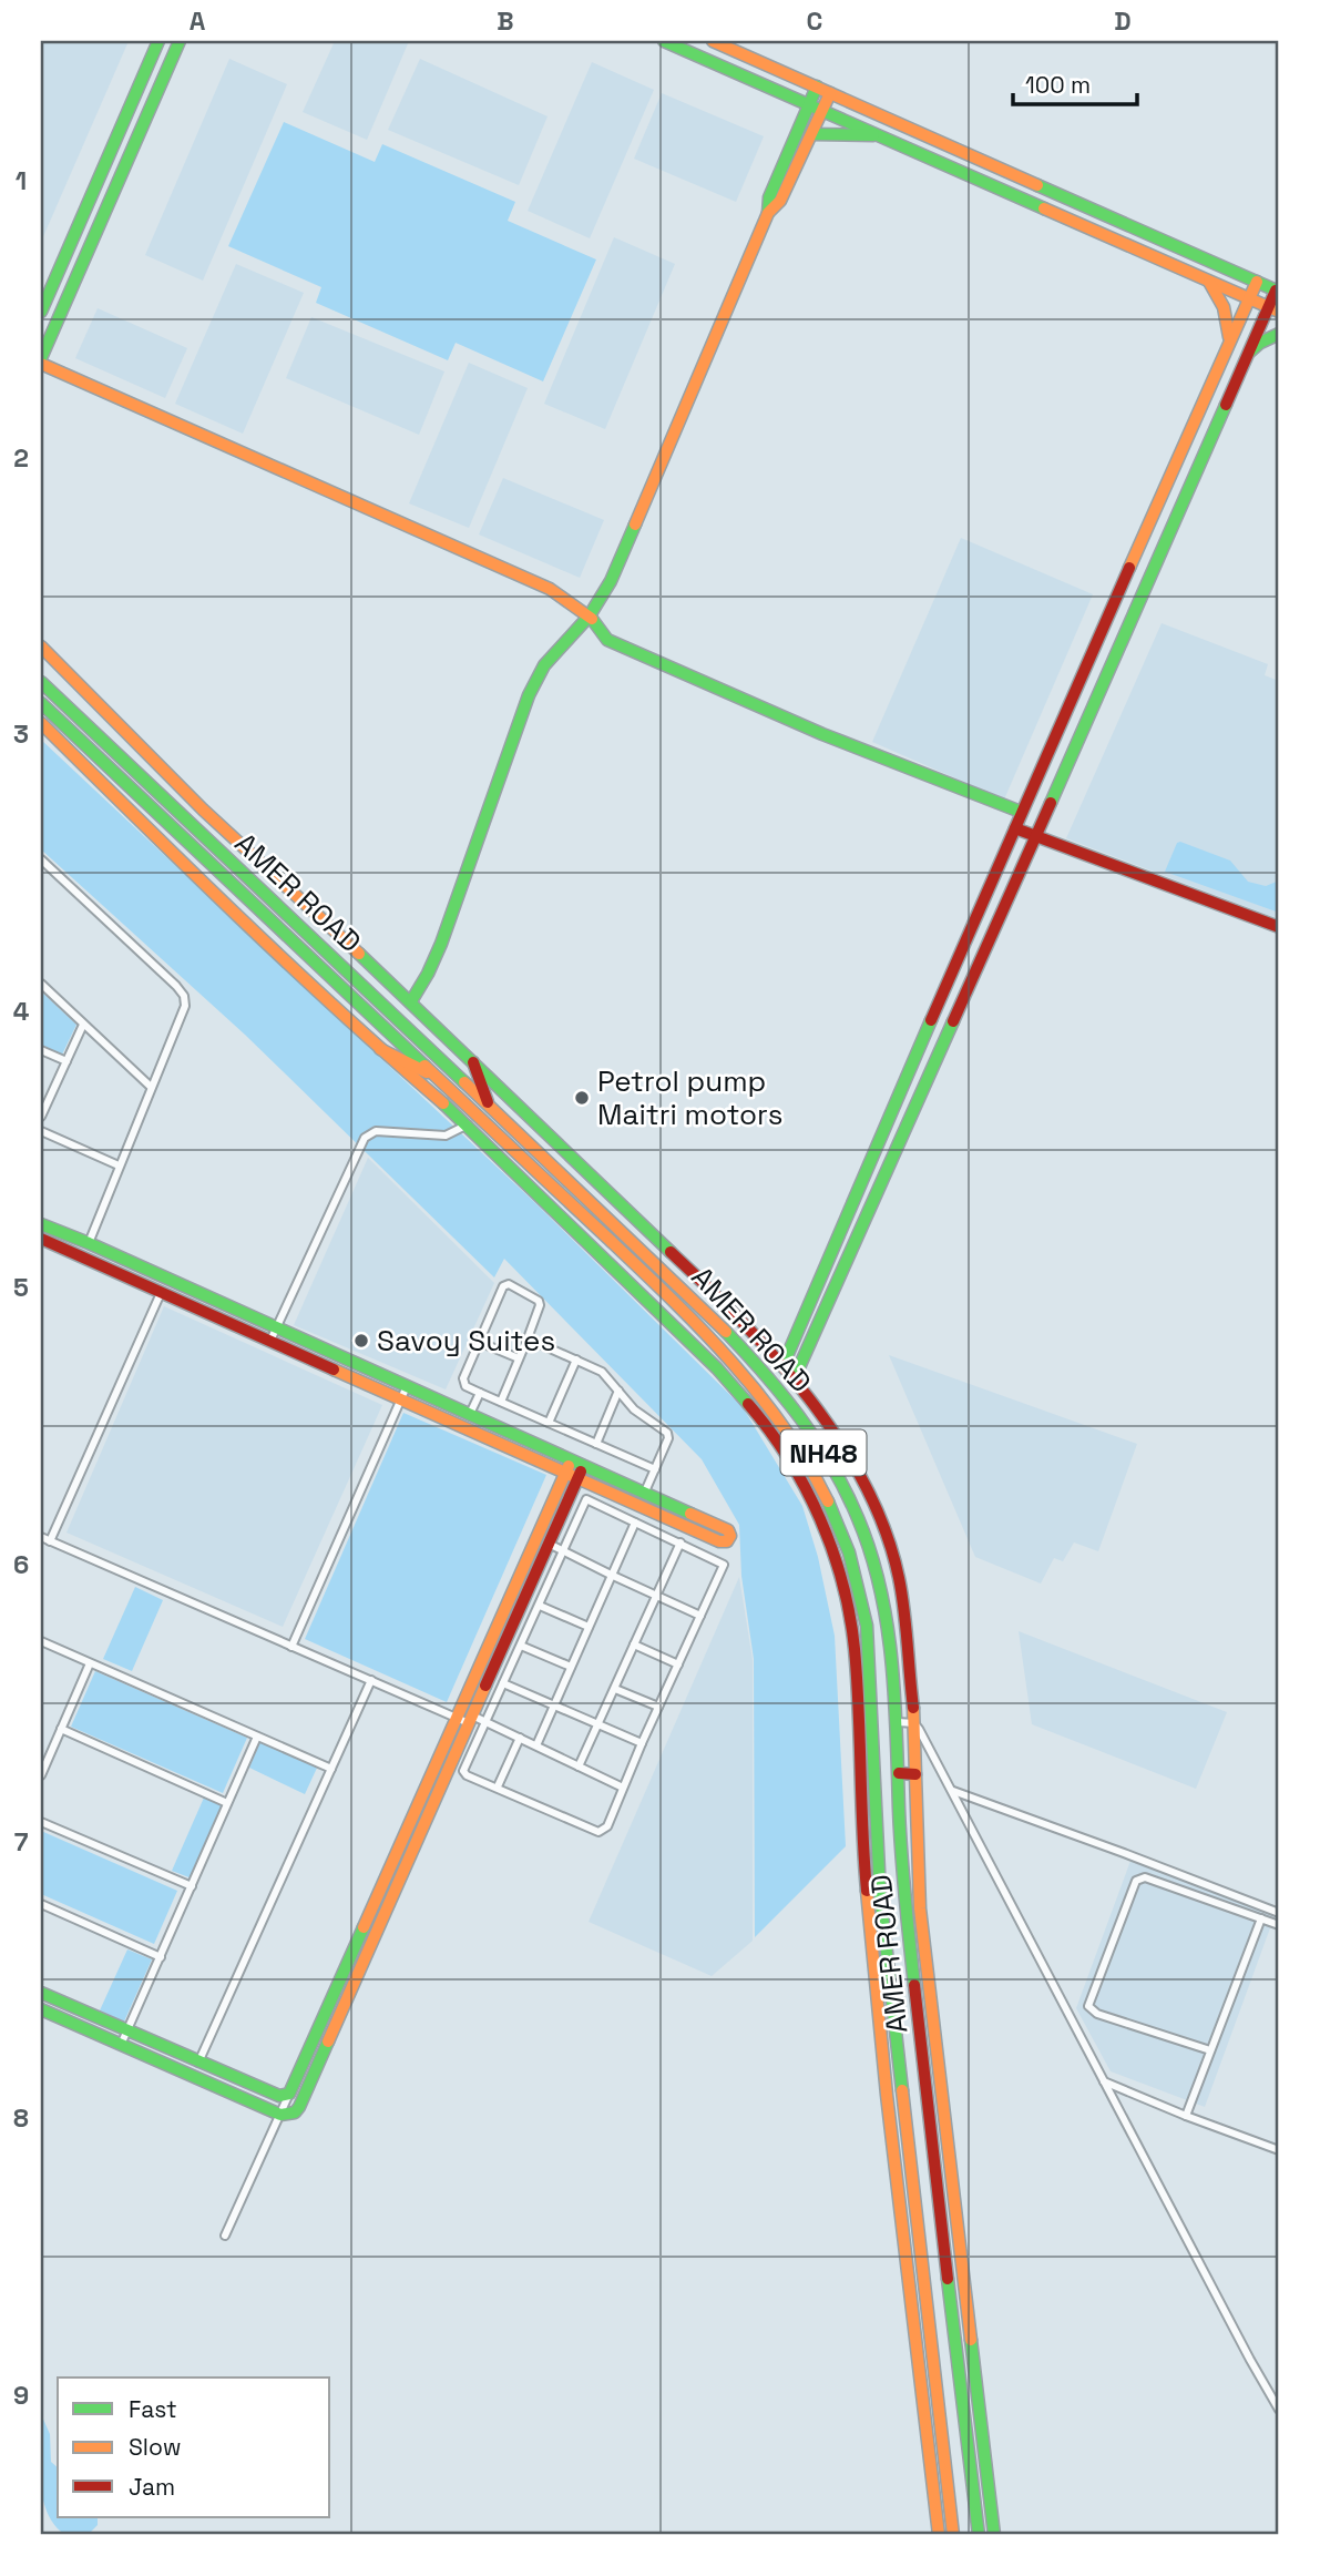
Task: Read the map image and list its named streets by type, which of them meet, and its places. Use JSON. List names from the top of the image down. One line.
{"streets":{"main road":["AMER ROAD","NH48"]},"places":["Petrol pump Maitri motors","Savoy Suites"],"legend":["Fast","Slow","Jam"],"scale_bar":"100 m","grid":{"columns":["A","B","C","D"],"rows":["1","2","3","4","5","6","7","8","9"]}}
